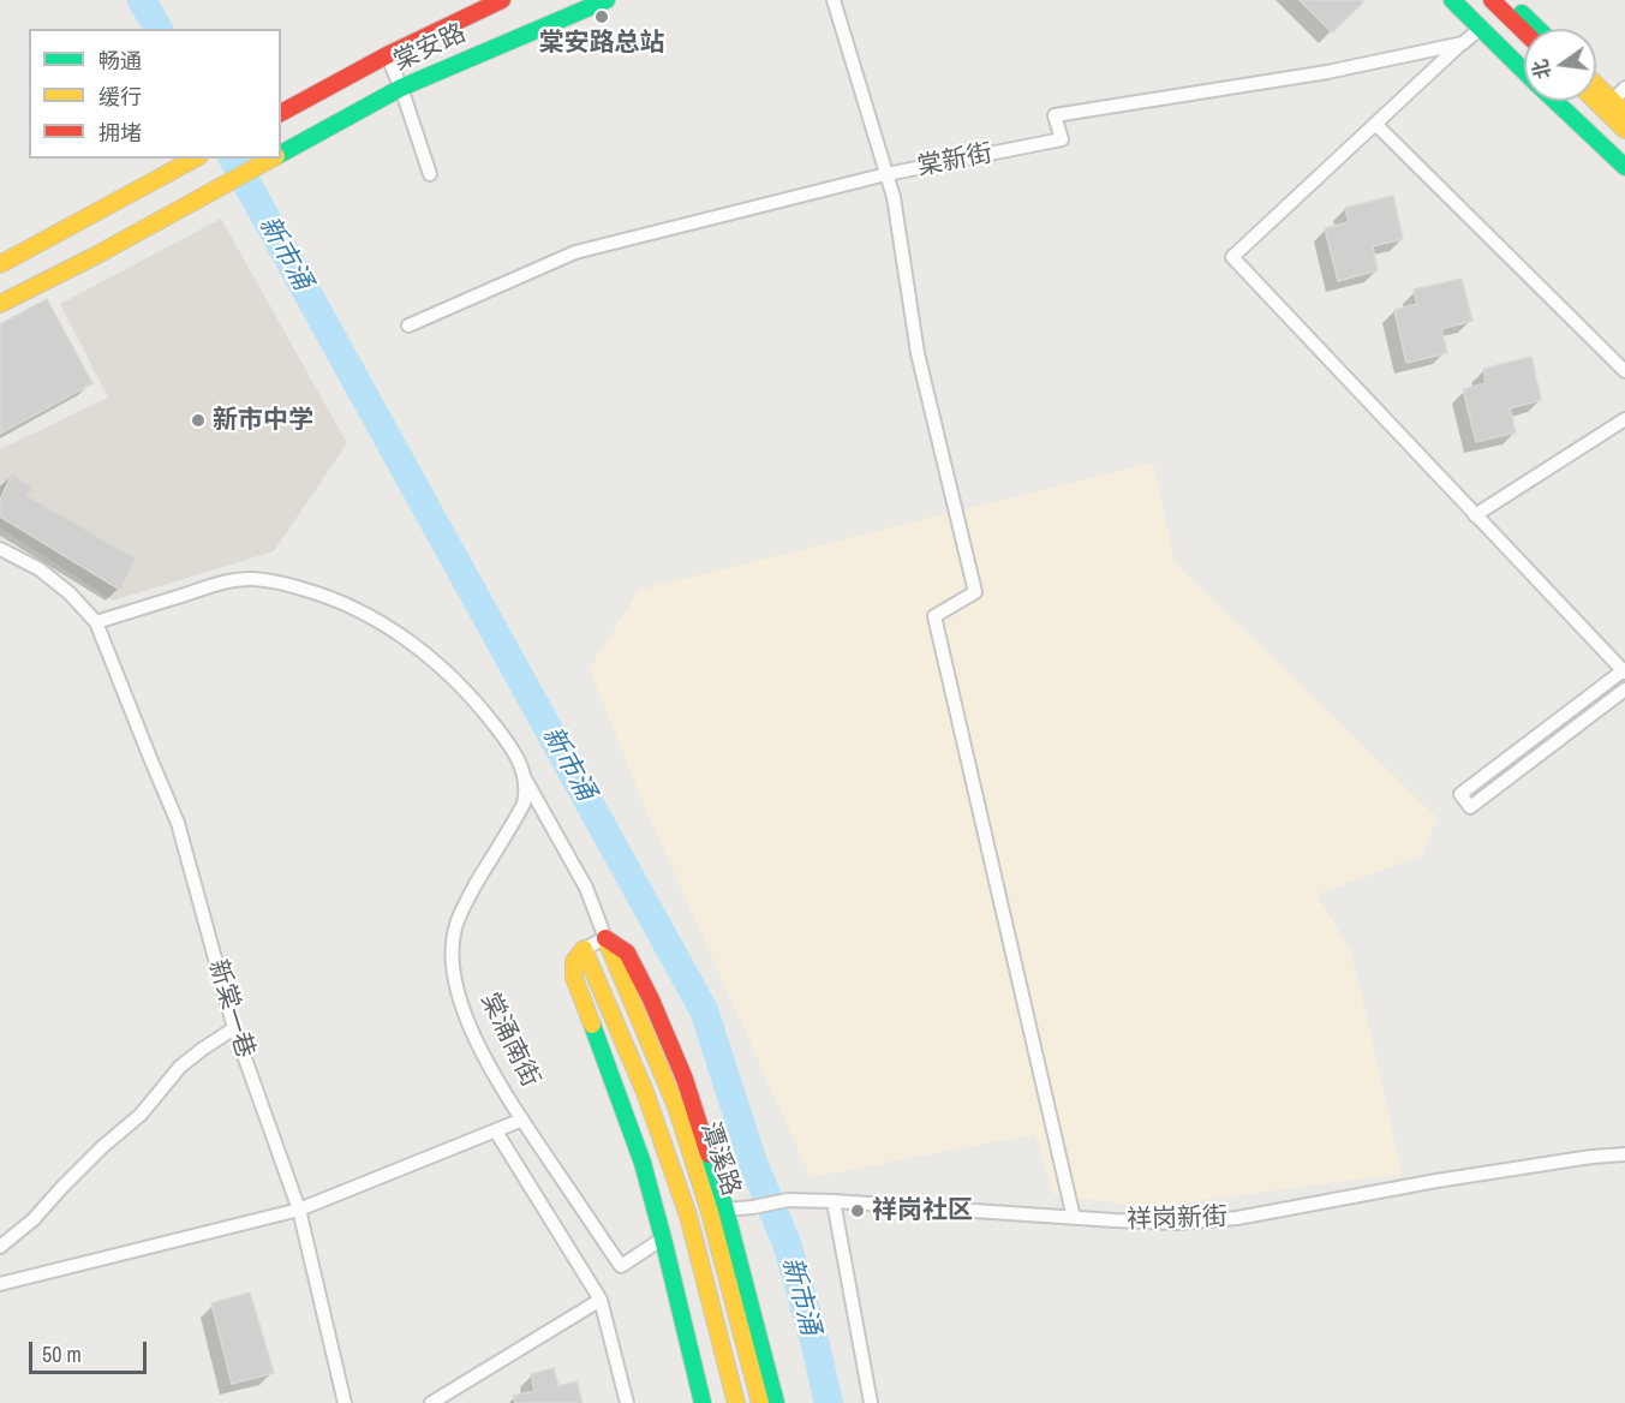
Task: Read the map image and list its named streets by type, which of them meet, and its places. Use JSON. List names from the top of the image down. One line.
{"streets":{"main road":["棠安路","潭溪路"],"street":["棠新街","新棠一巷","棠涌南街","祥岗新街"]},"water":["新市涌"],"places":["棠安路总站","新市中学","祥岗社区"],"legend":["畅通","缓行","拥堵"],"scale_bar":"50 m","north":"left"}
